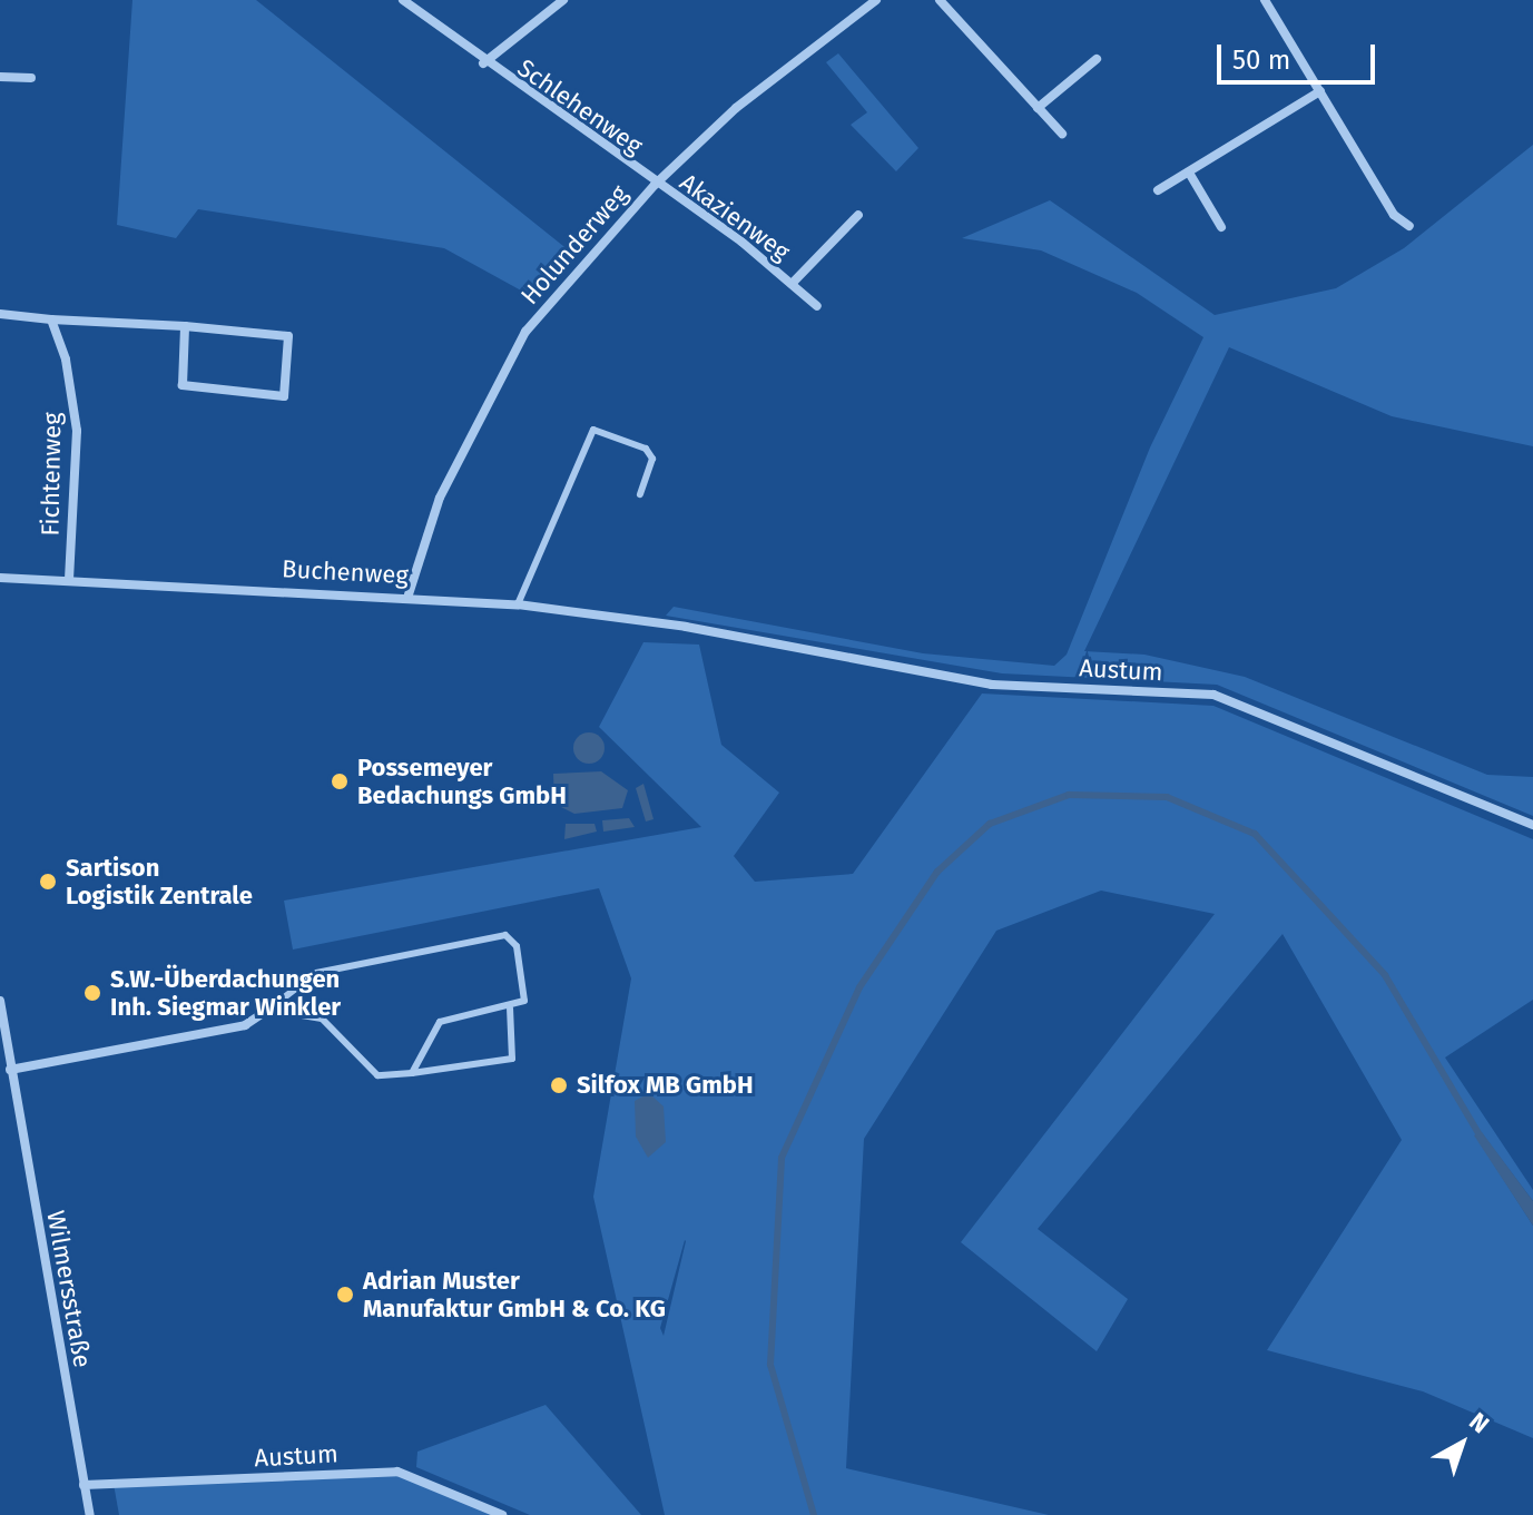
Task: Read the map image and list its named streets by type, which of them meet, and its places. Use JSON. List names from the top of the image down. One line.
{"streets":{"street":["Schlehenweg","Akazienweg","Holunderweg","Fichtenweg","Buchenweg","Austum","Wilmersstraße"]},"crossings":[["Schlehenweg","Akazienweg"],["Schlehenweg","Holunderweg"],["Akazienweg","Holunderweg"],["Holunderweg","Buchenweg"],["Fichtenweg","Buchenweg"],["Buchenweg","Austum"],["Austum","Wilmersstraße"]],"places":["Possemeyer Bedachungs GmbH","Sartison Logistik Zentrale","S.W.-Überdachungen Inh. Siegmar Winkler","Silfox MB GmbH","Adrian Muster Manufaktur GmbH & Co. KG"],"scale_bar":"50 m","north":"top right"}
